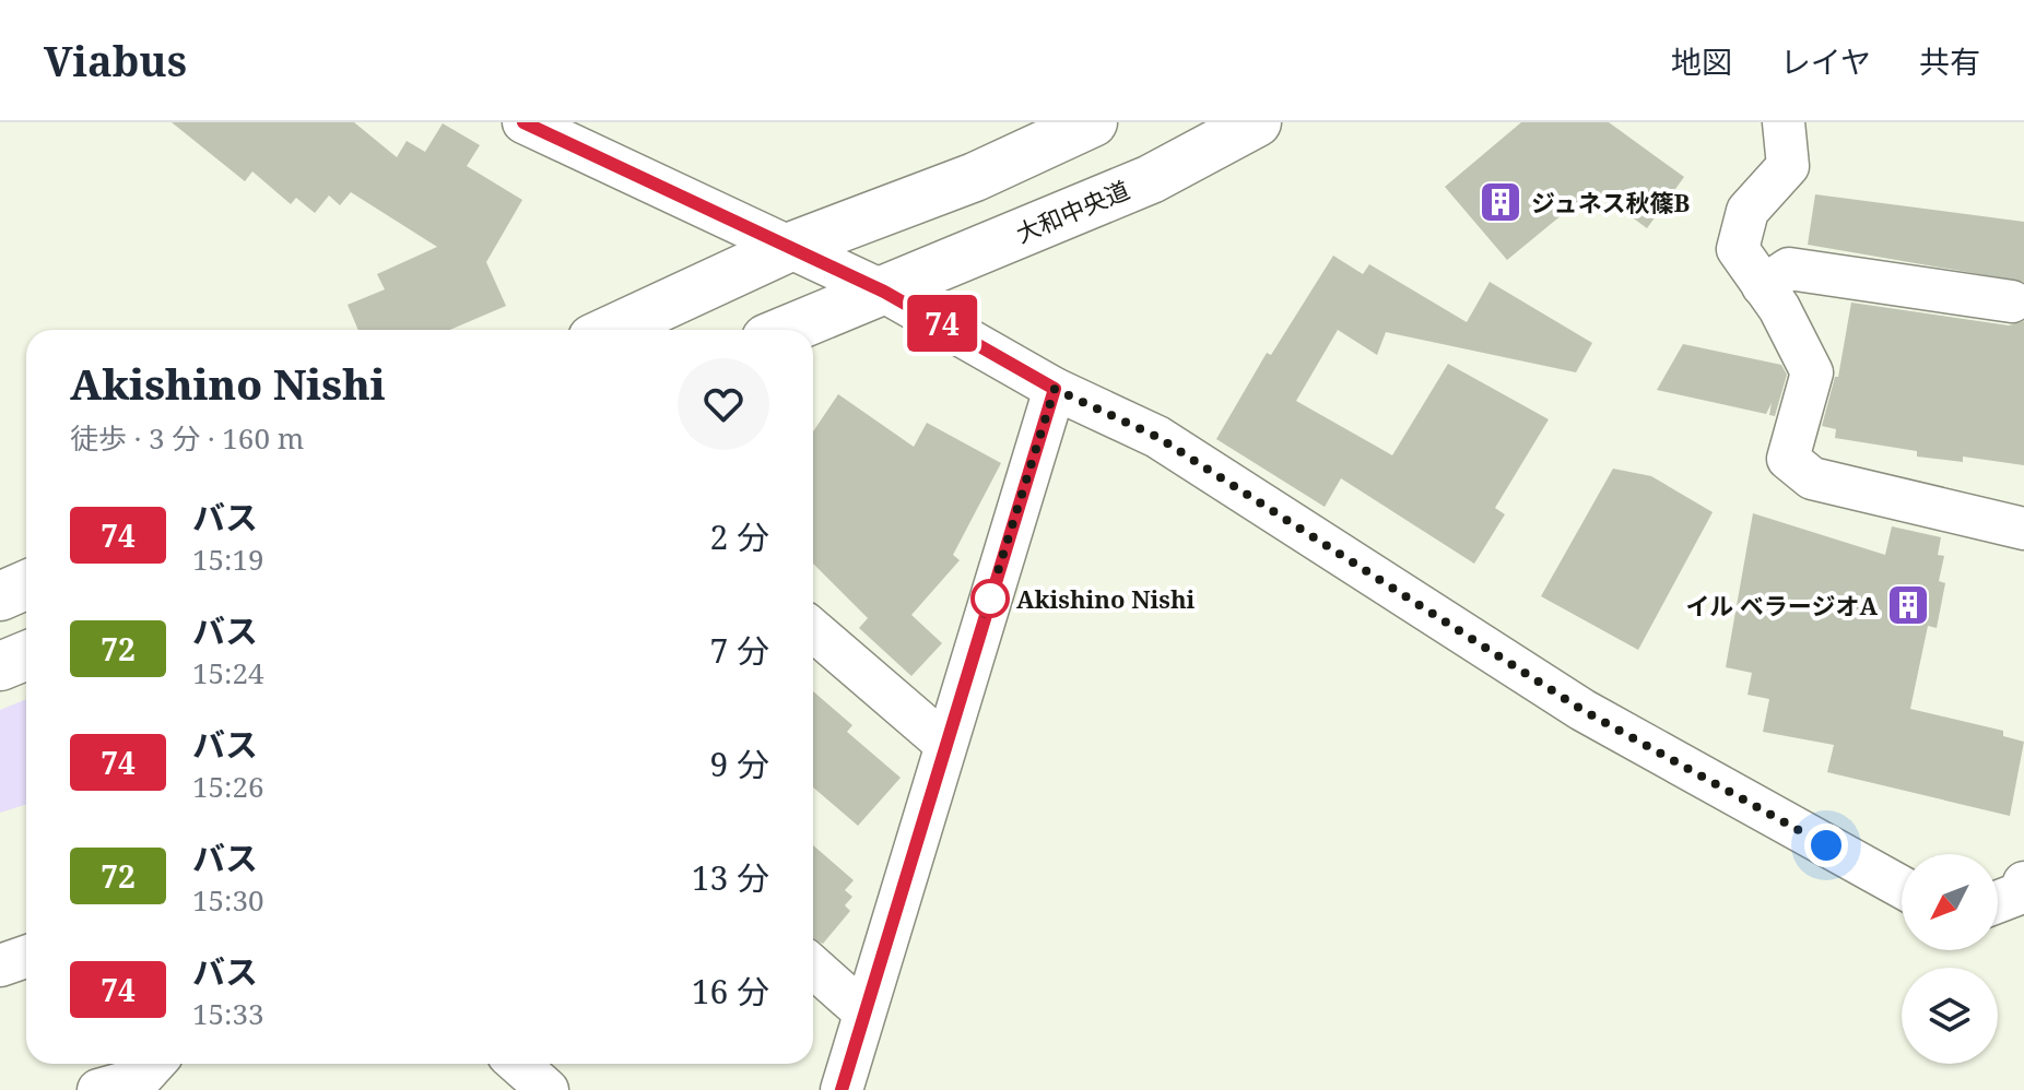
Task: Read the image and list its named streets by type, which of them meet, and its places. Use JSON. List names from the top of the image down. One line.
{"streets":{"street":["大和中央道"]},"places":{"building":["ジュネス秋篠B","イル ベラージオA"],"other":["Akishino Nishi"]},"lines":["bus line 74"],"north":"bottom left","page":{"header":"Viabus","nav":["地図","レイヤ","共有"],"on_map":"74","heading":["Akishino Nishi","徒歩 · 3 分 · 160 m"],"list":[{"mark":"74","name":"バス","note":"15:19","value":"2 分"},{"mark":"72","name":"バス","note":"15:24","value":"7 分"},{"mark":"74","name":"バス","note":"15:26","value":"9 分"},{"mark":"72","name":"バス","note":"15:30","value":"13 分"},{"mark":"74","name":"バス","note":"15:33","value":"16 分"}]}}
